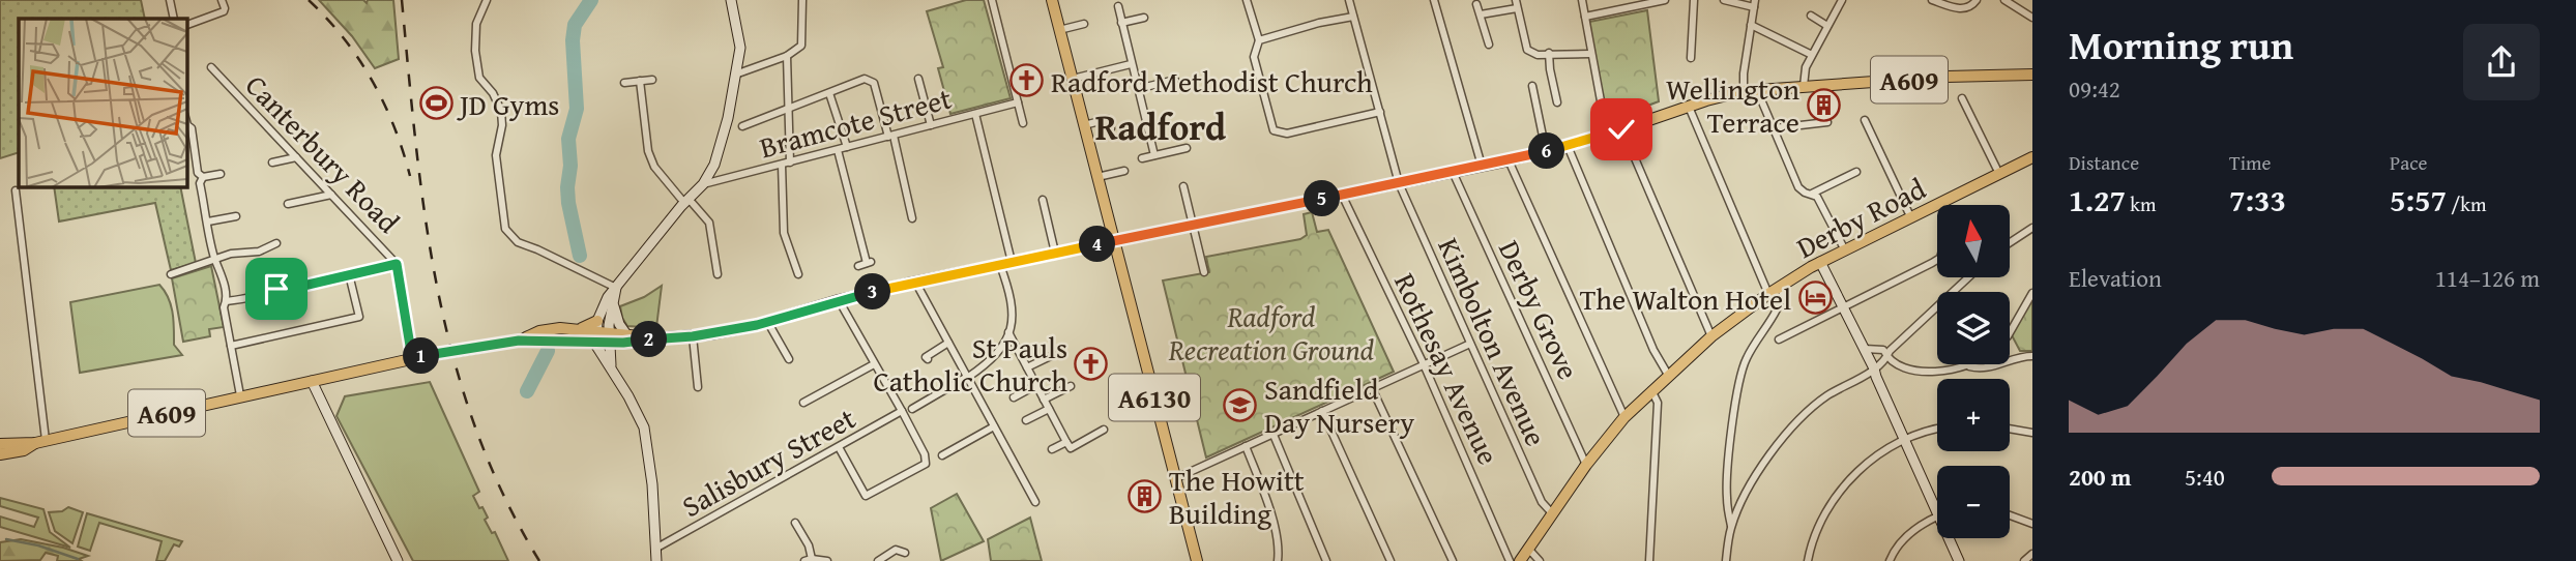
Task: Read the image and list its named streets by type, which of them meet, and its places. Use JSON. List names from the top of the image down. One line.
{"streets":{"main road":["A609","Derby Road","A6130"],"street":["Bramcote Street","Canterbury Road","Derby Grove","Kimbolton Avenue","Rothesay Avenue","Salisbury Street"]},"crossings":[["A609","Canterbury Road"],["A609","Derby Grove"],["A609","Kimbolton Avenue"],["A609","Rothesay Avenue"],["A609","A6130"],["Derby Road","Derby Grove"],["Derby Road","Kimbolton Avenue"]],"districts":["Radford"],"parks":["Radford Recreation Ground"],"places":{"church":["Radford Methodist Church","St Pauls Catholic Church"],"sports":["JD Gyms"],"building":["Wellington Terrace","The Howitt Building"],"hotel":["The Walton Hotel"],"school or university":["Sandfield Day Nursery"]},"north":"top","page":{"heading":["Morning run","09:42"],"stats":[["Distance","1.27 km"],["Time","7:33"],["Pace","5:57 /km"]],"pins":["6","5","4","3","2","1"],"map_buttons":["+","−"],"chart":["Elevation","114–126 m"],"list":[{"name":"200 m","note":"5:40"}]}}
